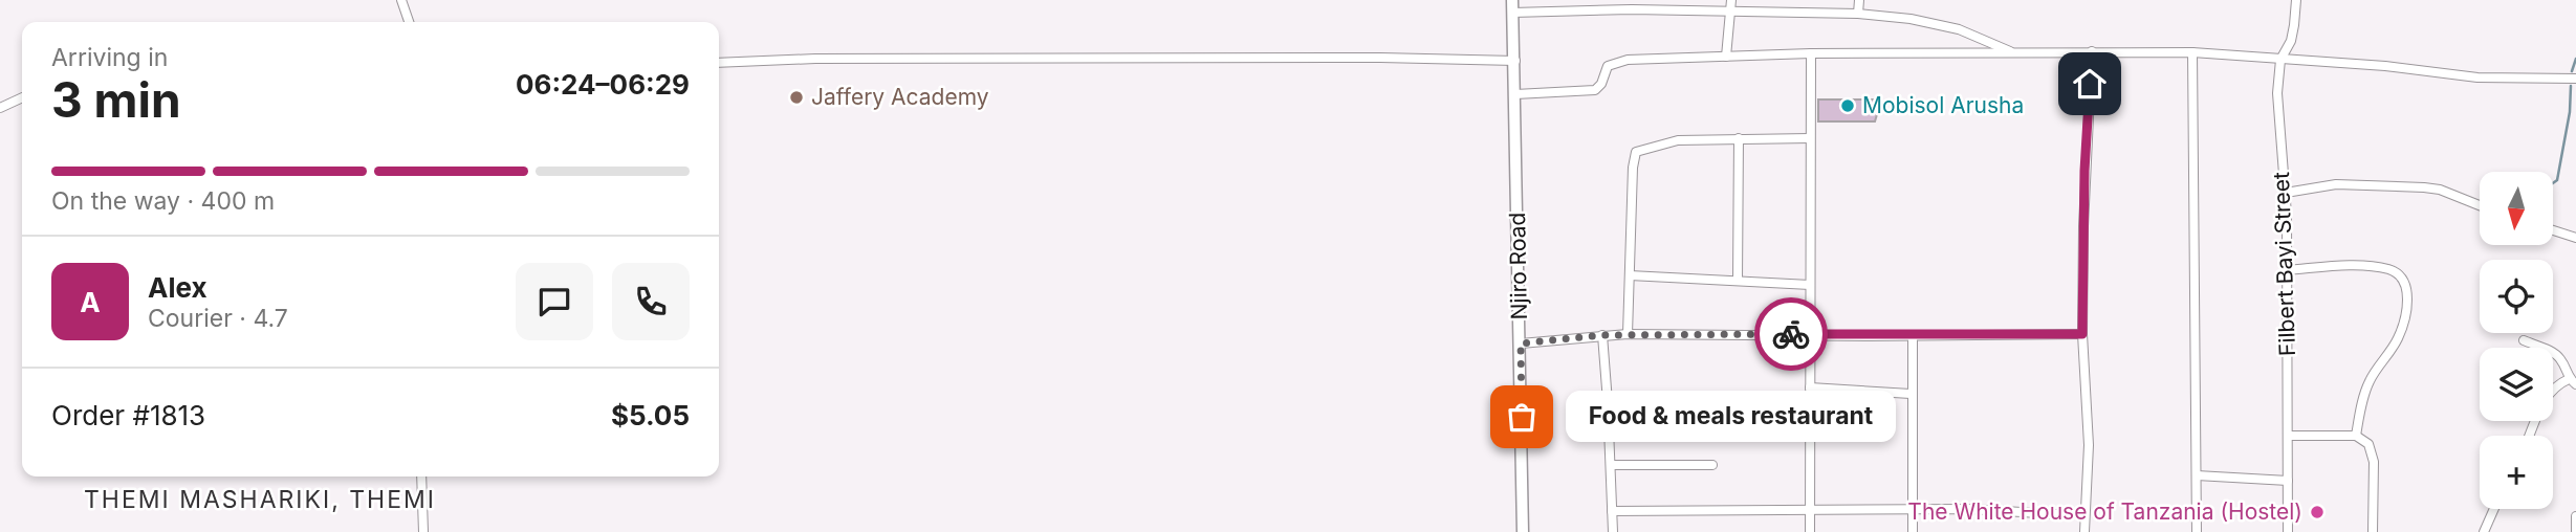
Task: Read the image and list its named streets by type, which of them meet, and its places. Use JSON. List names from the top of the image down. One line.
{"streets":{"street":["Filbert Bayi Street","Njiro Road"]},"districts":["THEMI MASHARIKI, THEMI"],"places":["Jaffery Academy","Mobisol Arusha","Food & meals restaurant","The White House of Tanzania (Hostel)"],"north":"bottom","page":{"heading":["3 min","Arriving in","06:24–06:29"],"panel":["Alex","Courier · 4.7","Order #1813","$5.05"],"bar":"On the way · 400 m","map_buttons":"+","round":"A","bubble":"Food & meals restaurant"}}
